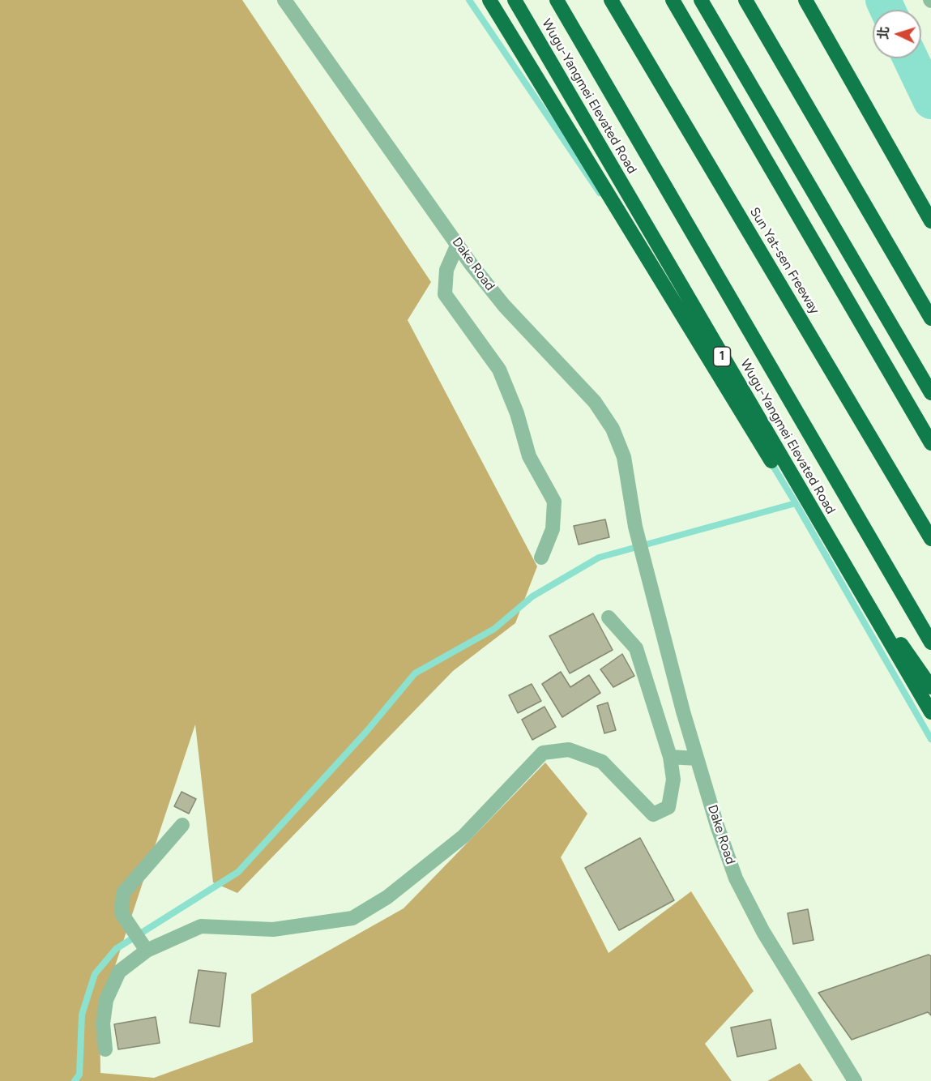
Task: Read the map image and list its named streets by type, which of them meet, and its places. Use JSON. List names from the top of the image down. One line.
{"streets":{"highway":["Wugu-Yangmei Elevated Road","Sun Yat-sen Freeway","1"],"street":["Dake Road"]},"north":"left"}
